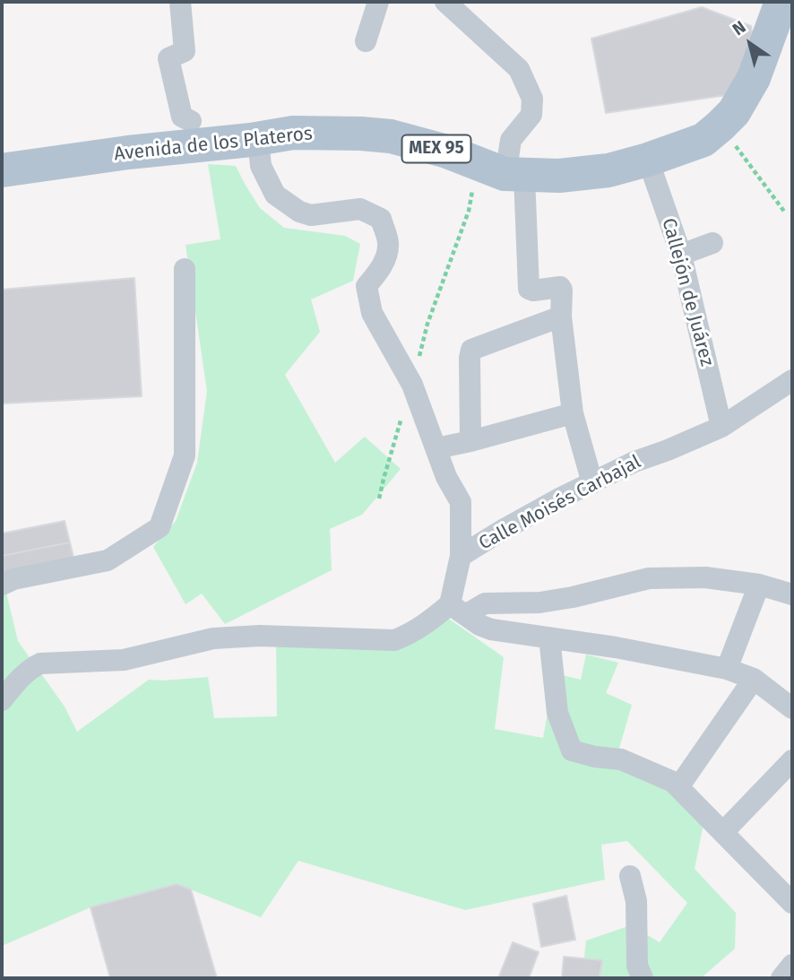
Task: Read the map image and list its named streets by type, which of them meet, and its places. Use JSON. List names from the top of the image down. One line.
{"streets":{"main road":["Avenida de los Plateros","MEX 95"],"street":["Callejón de Juárez","Calle Moisés Carbajal"]},"crossings":[["Avenida de los Plateros","Callejón de Juárez"],["Callejón de Juárez","Calle Moisés Carbajal"]],"north":"top left"}
